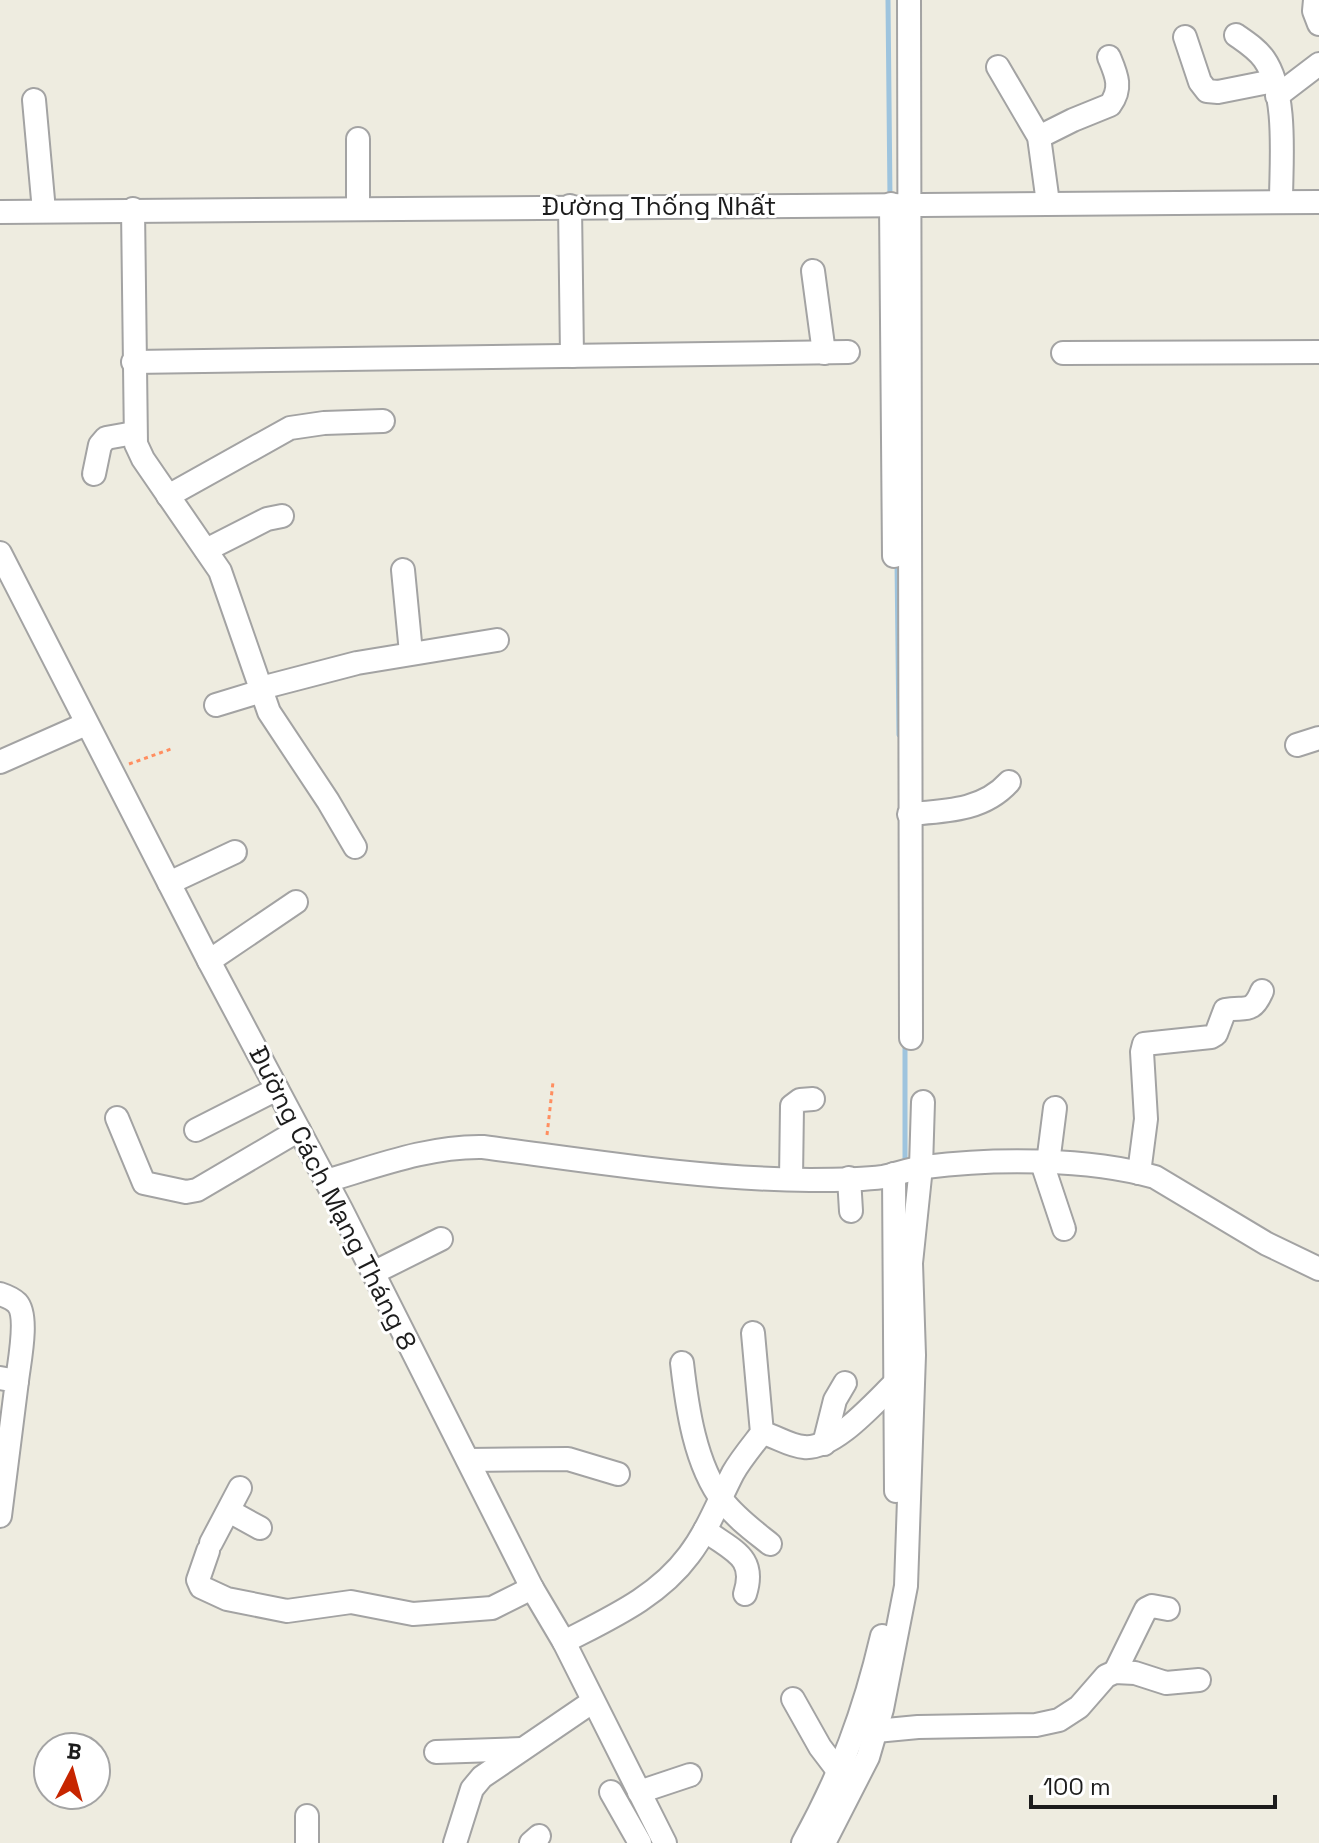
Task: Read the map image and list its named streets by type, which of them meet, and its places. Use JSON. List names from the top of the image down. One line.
{"streets":{"street":["Đường Thống Nhất","Đường Cách Mạng Tháng 8"]},"scale_bar":"100 m","north":"top"}
